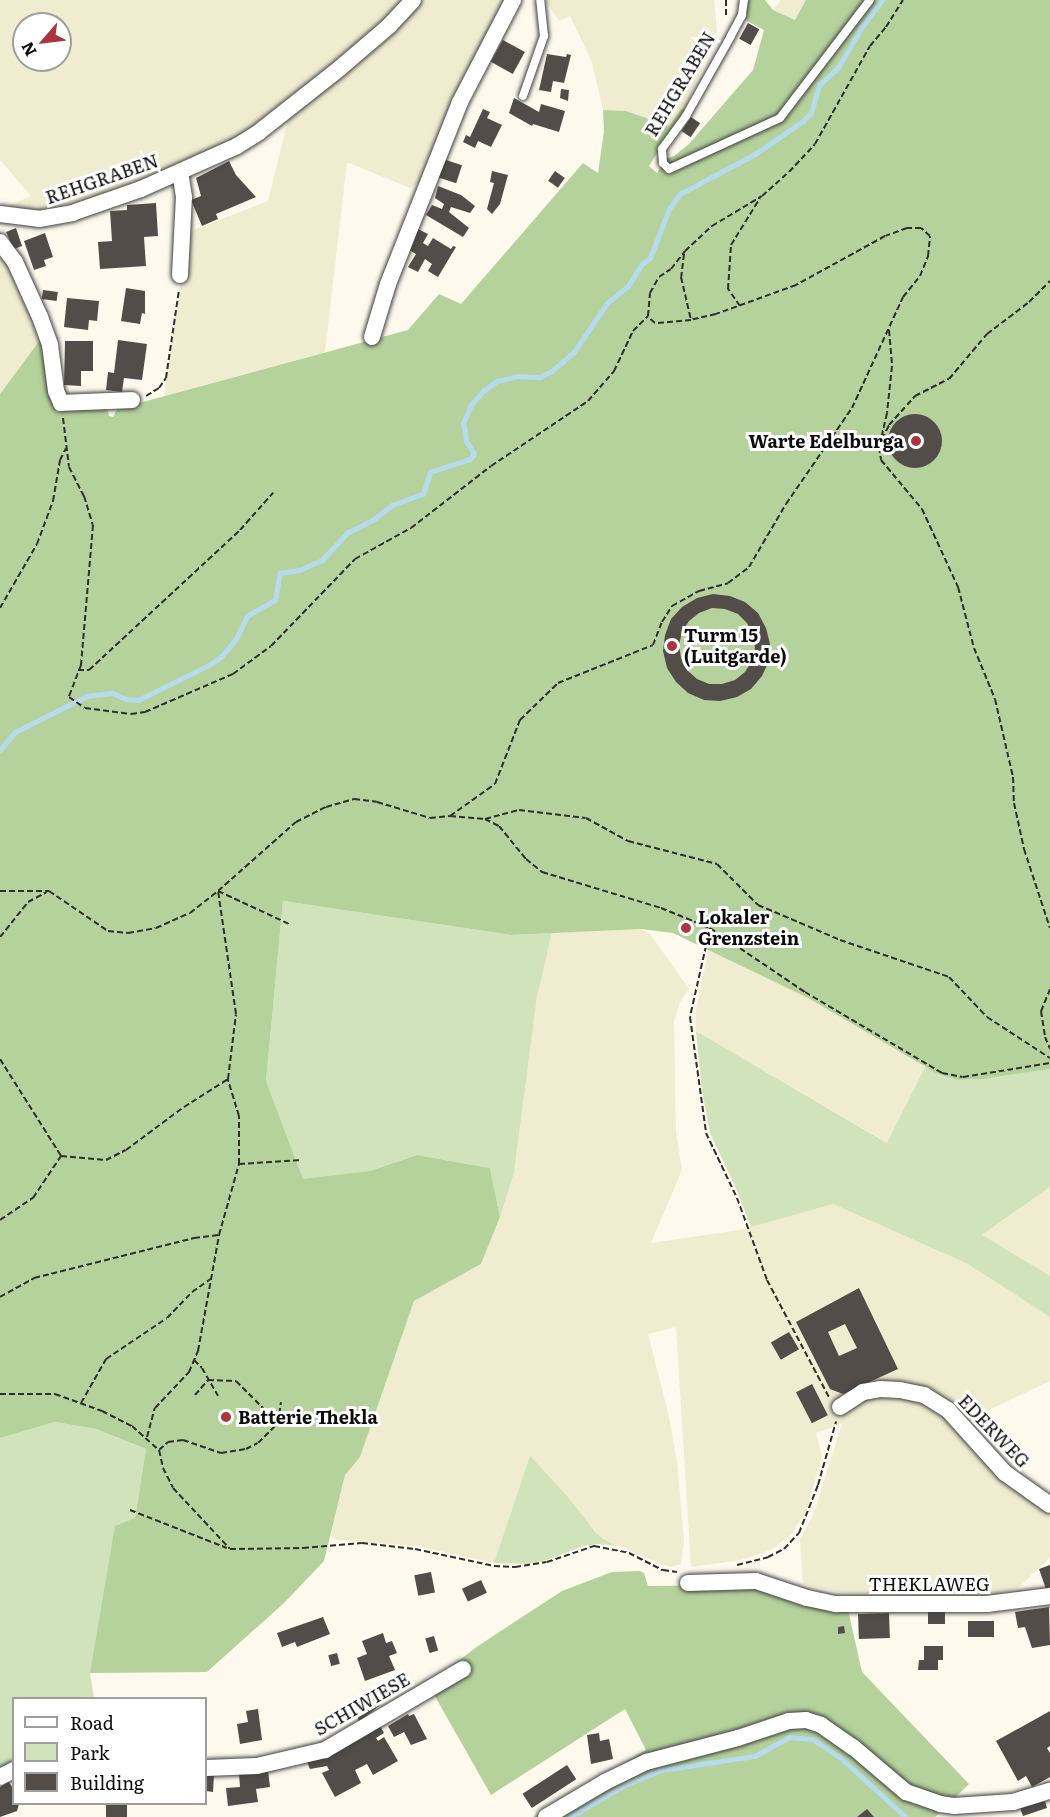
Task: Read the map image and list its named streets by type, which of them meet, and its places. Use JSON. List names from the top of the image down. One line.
{"streets":{"street":["REHGRABEN","EDERWEG","THEKLAWEG","SCHIWIESE"]},"places":["Warte Edelburga","Turm 15 (Luitgarde)","Lokaler Grenzstein","Batterie Thekla"],"legend":["Road","Park","Building"],"north":"bottom left"}
